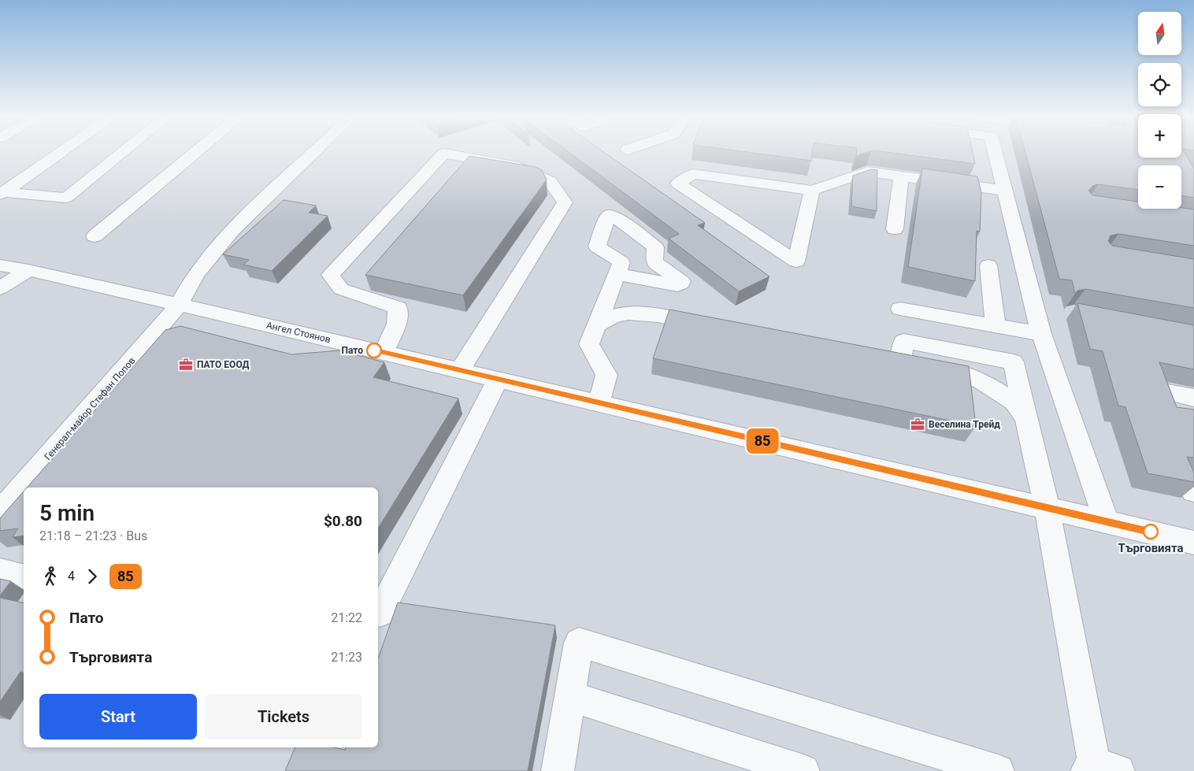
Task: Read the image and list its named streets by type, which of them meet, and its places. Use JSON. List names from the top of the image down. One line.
{"streets":{"street":["Ангел Стоянов","Генерал-майор Стефан Попов"]},"crossings":[["Ангел Стоянов","Генерал-майор Стефан Попов"]],"places":{"other":["Пато","Търговията"],"office":["ПАТО ЕООД","Веселина Трейд"]},"lines":["bus line 85"],"north":"top","page":{"on_map":"85","map_buttons":["+","−"],"heading":["5 min","21:18 – 21:23 · Bus","$0.80"],"legs":["4","85"],"list":[{"name":"Пато","value":"21:22"},{"name":"Търговията","value":"21:23"}],"buttons":["Start","Tickets"]}}
